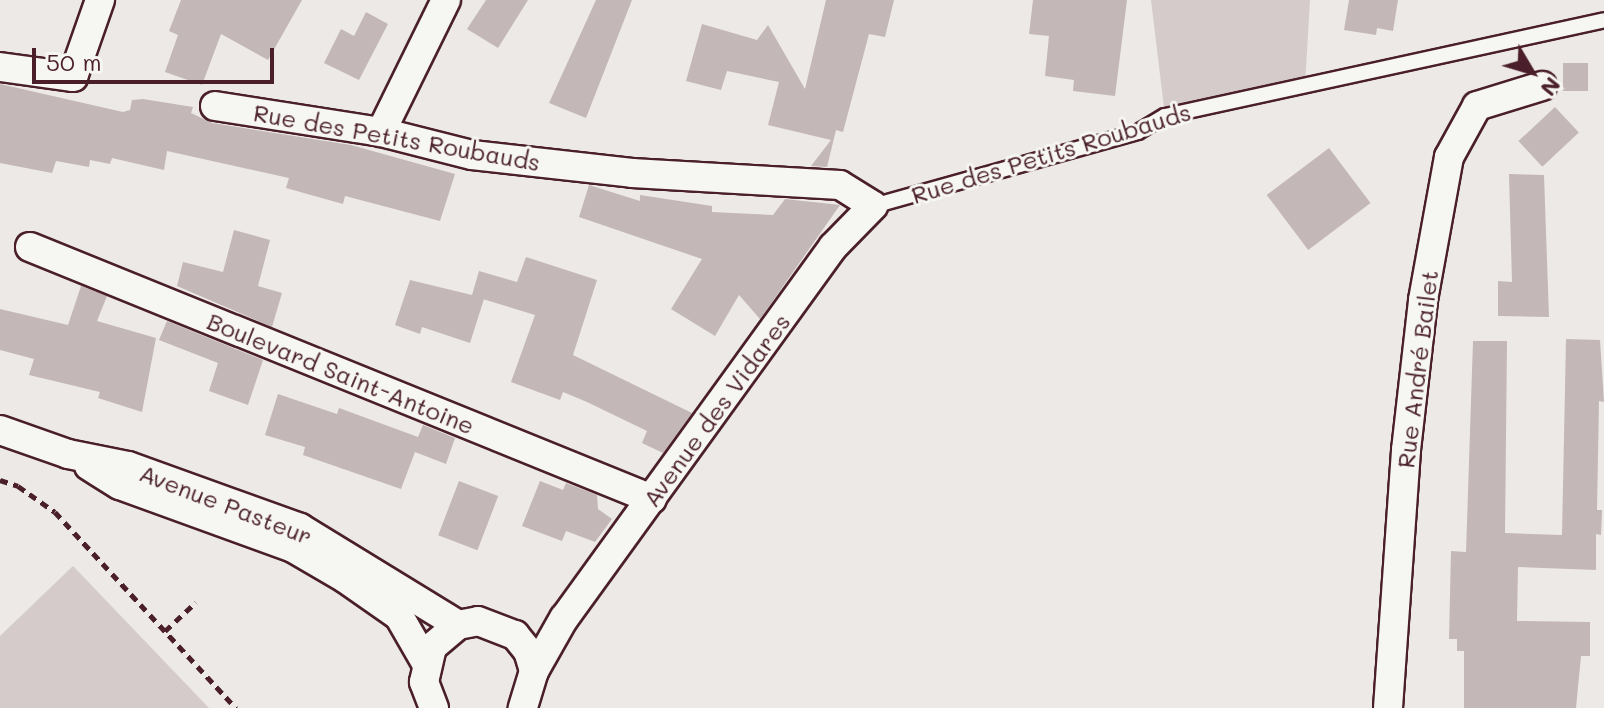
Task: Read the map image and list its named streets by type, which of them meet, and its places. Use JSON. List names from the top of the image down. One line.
{"streets":{"street":["Rue des Petits Roubauds","Rue André Bailet","Boulevard Saint-Antoine","Avenue des Vidares","Avenue Pasteur"]},"crossings":[["Rue des Petits Roubauds","Avenue des Vidares"],["Boulevard Saint-Antoine","Avenue des Vidares"]],"scale_bar":"50 m","north":"bottom right"}
